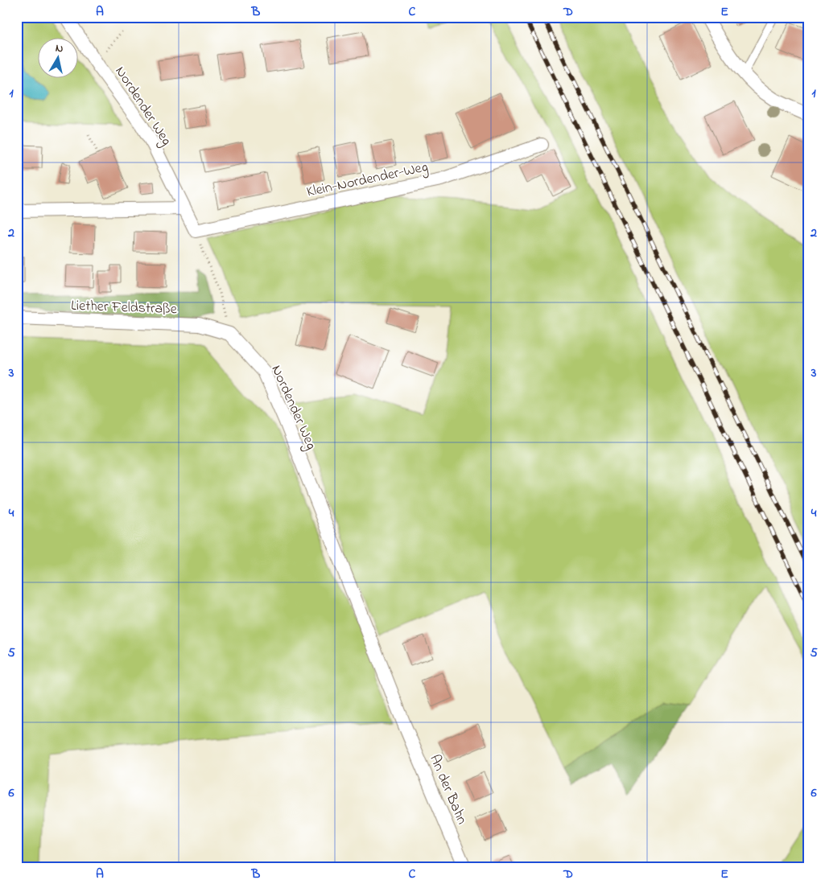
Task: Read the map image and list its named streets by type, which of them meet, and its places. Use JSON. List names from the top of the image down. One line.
{"streets":{"street":["Nordender Weg","Klein-Nordender-Weg","Liether Feldstraße","An der Bahn"]},"crossings":[["Nordender Weg","Klein-Nordender-Weg"],["Nordender Weg","Liether Feldstraße"],["Nordender Weg","An der Bahn"]],"north":"top","grid":{"columns":["A","B","C","D","E"],"rows":["1","2","3","4","5","6"]}}
